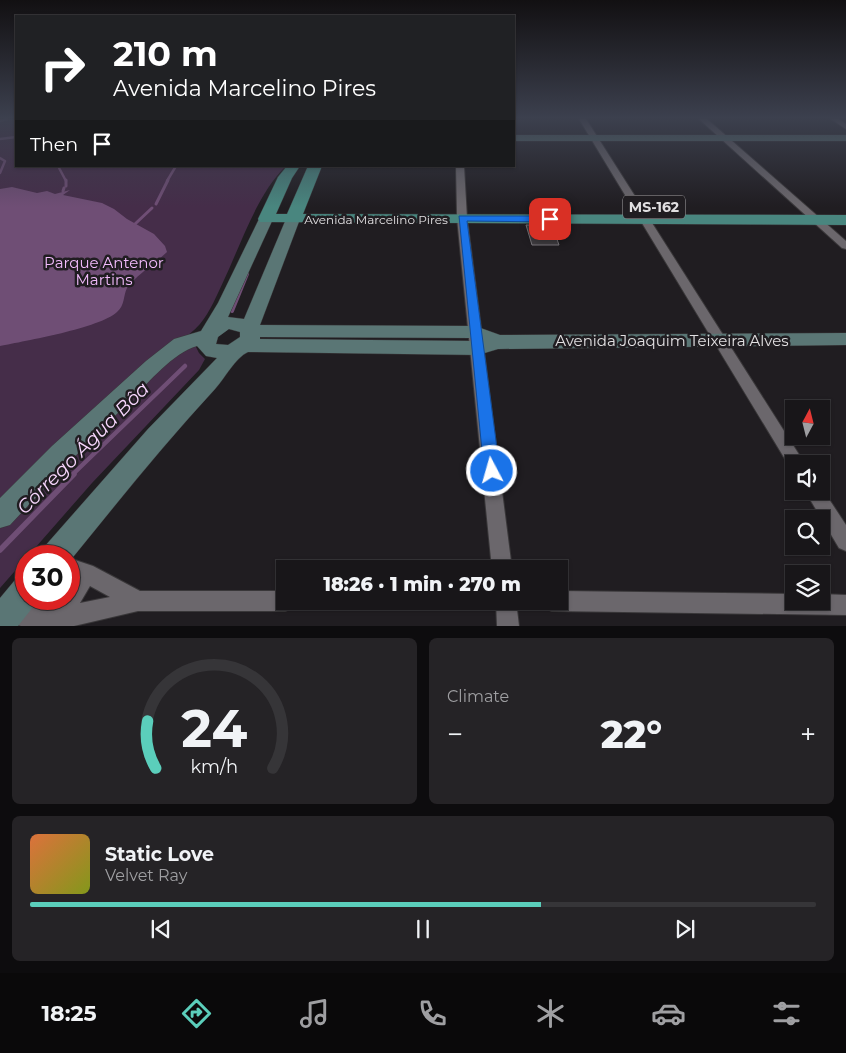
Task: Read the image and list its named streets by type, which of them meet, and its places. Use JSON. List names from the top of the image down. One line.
{"streets":{"main road":["MS-162","Avenida Marcelino Pires","Avenida Joaquim Teixeira Alves"]},"water":["Córrego Água Bôa"],"parks":["Parque Antenor Martins"],"north":"top","page":{"turn":["210 m","Avenida Marcelino Pires"],"then":"Then","limit":"30","trip":"18:26 · 1 min · 270 m","tile":"Climate","heat":["−","22°","+"],"song":["Static Love","Velvet Ray"],"tabs":"18:25","gauge":["24","km/h"]}}
